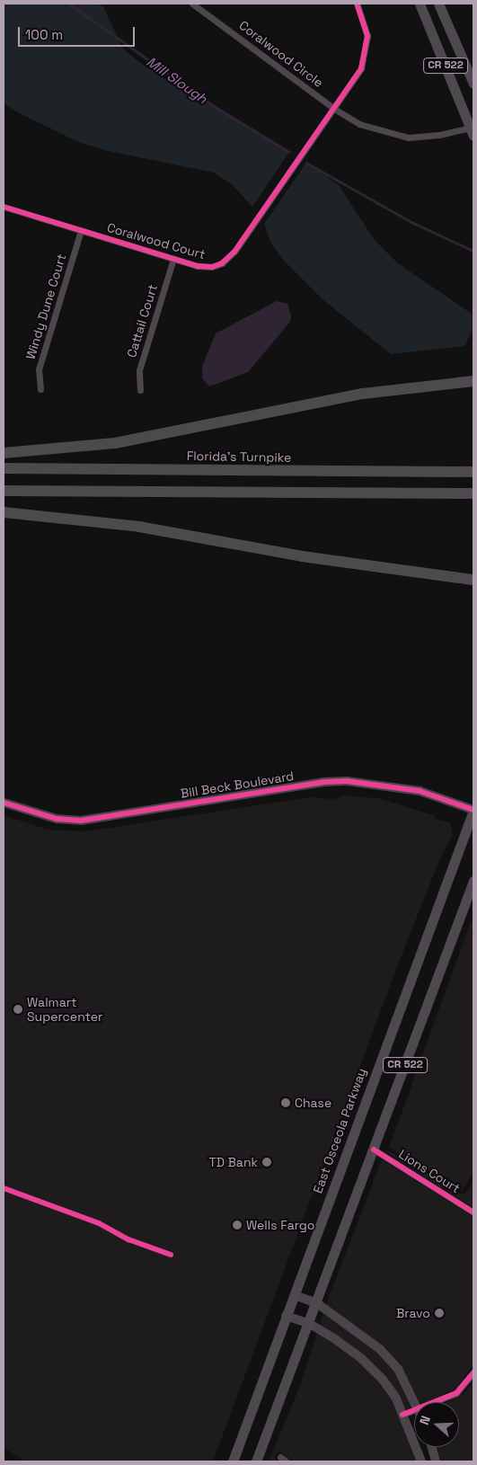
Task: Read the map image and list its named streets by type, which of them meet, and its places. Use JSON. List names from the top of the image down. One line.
{"streets":{"highway":["Florida's Turnpike"],"main road":["CR 522","East Osceola Parkway"],"street":["Coralwood Circle","Coralwood Court","Windy Dune Court","Cattail Court","Bill Beck Boulevard","Lions Court"]},"crossings":[["Coralwood Circle","CR 522"],["Coralwood Circle","Coralwood Court"],["CR 522","Lions Court"],["Coralwood Court","Windy Dune Court"],["Coralwood Court","Cattail Court"],["Bill Beck Boulevard","East Osceola Parkway"]],"water":["Mill Slough"],"places":["Walmart Supercenter","Chase","TD Bank","Wells Fargo","Bravo"],"scale_bar":"100 m","north":"left"}
